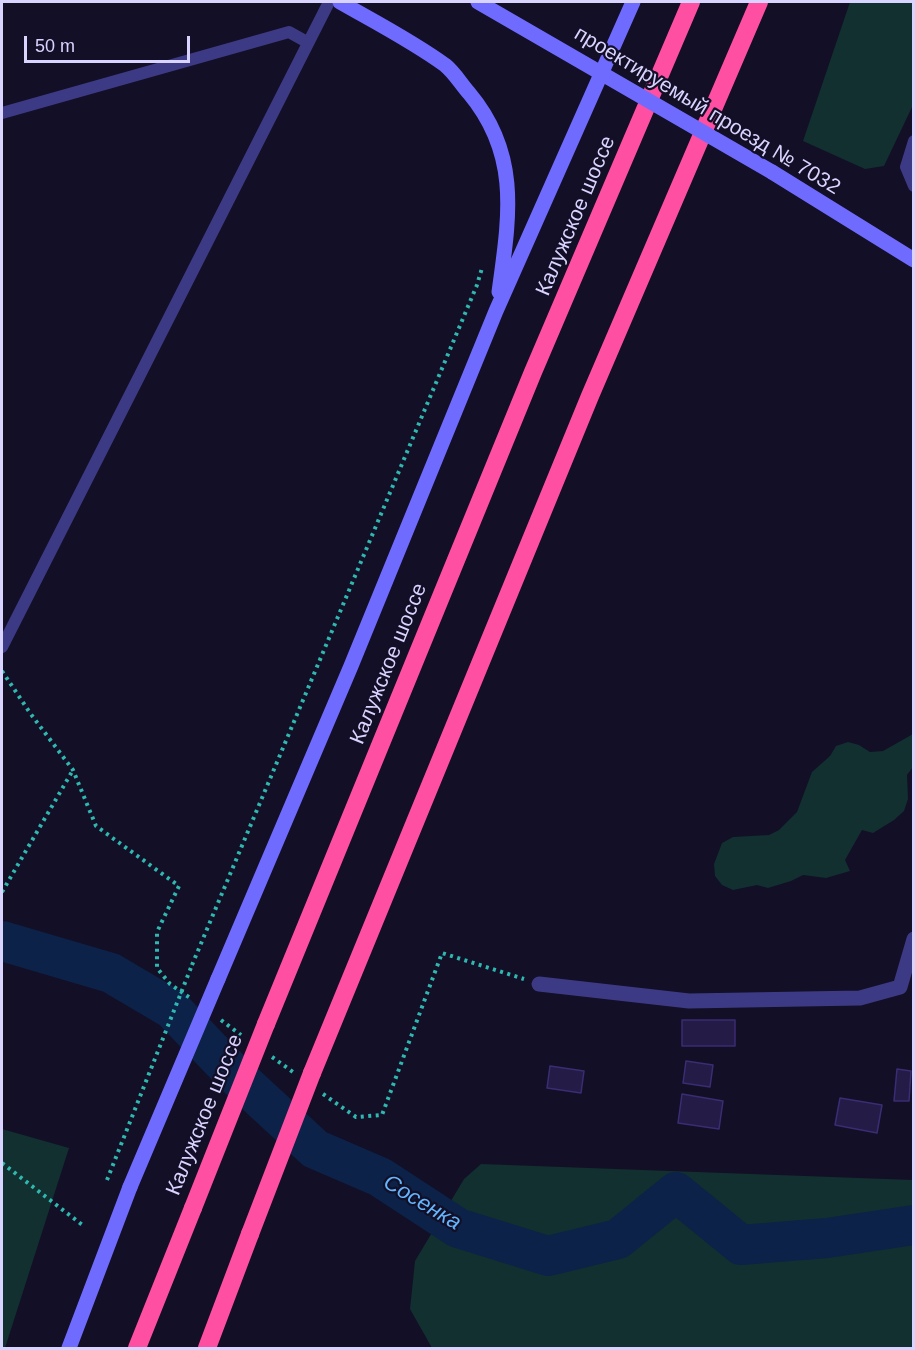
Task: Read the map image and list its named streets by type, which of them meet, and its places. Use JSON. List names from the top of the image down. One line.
{"streets":{"highway":["Калужское шоссе"],"main road":["проектируемый проезд № 7032"]},"water":["Сосенка"],"scale_bar":"50 m"}
